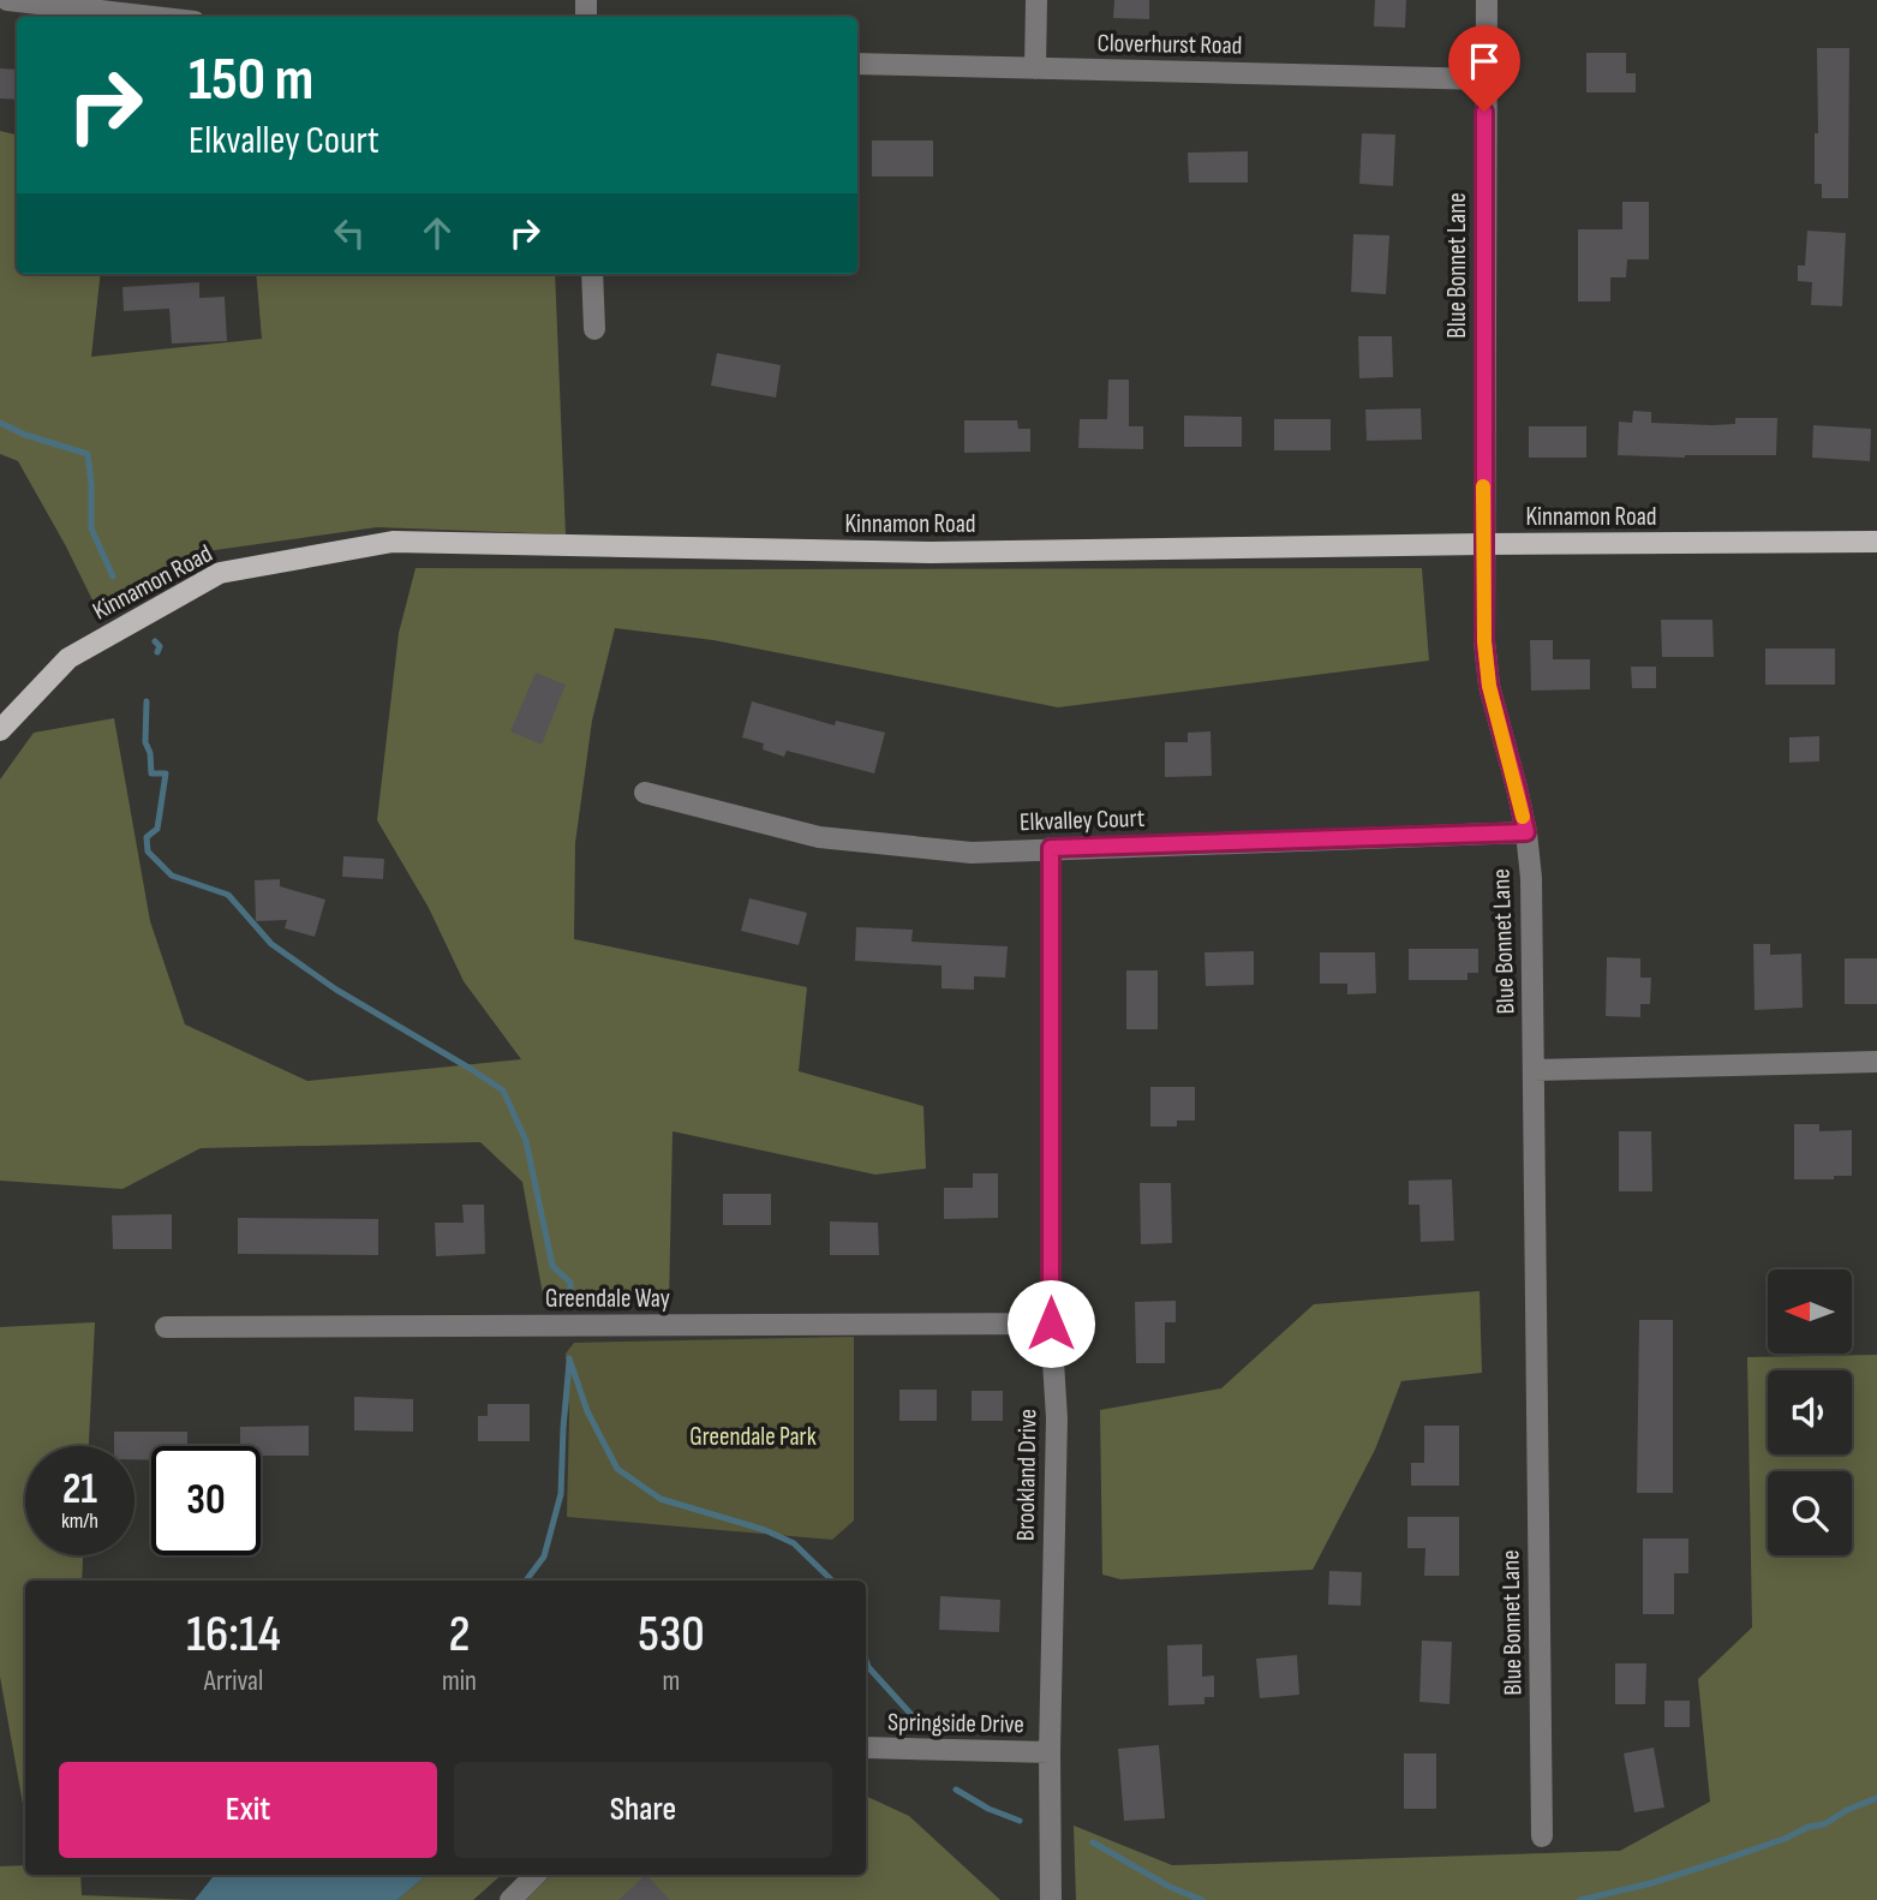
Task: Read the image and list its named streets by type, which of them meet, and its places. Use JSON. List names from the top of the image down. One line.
{"streets":{"main road":["Kinnamon Road"],"street":["Cloverhurst Road","Blue Bonnet Lane","Elkvalley Court","Greendale Way","Brookland Drive","Springside Drive"]},"crossings":[["Cloverhurst Road","Blue Bonnet Lane"],["Blue Bonnet Lane","Kinnamon Road"],["Blue Bonnet Lane","Elkvalley Court"],["Elkvalley Court","Brookland Drive"],["Greendale Way","Brookland Drive"],["Brookland Drive","Springside Drive"]],"parks":["Greendale Park"],"north":"left","page":{"turn":["150 m","Elkvalley Court"],"speed":"21 km/h","limit":"30","eta":["16:14","Arrival","2","min","530","m"],"buttons":["Exit","Share"]}}
